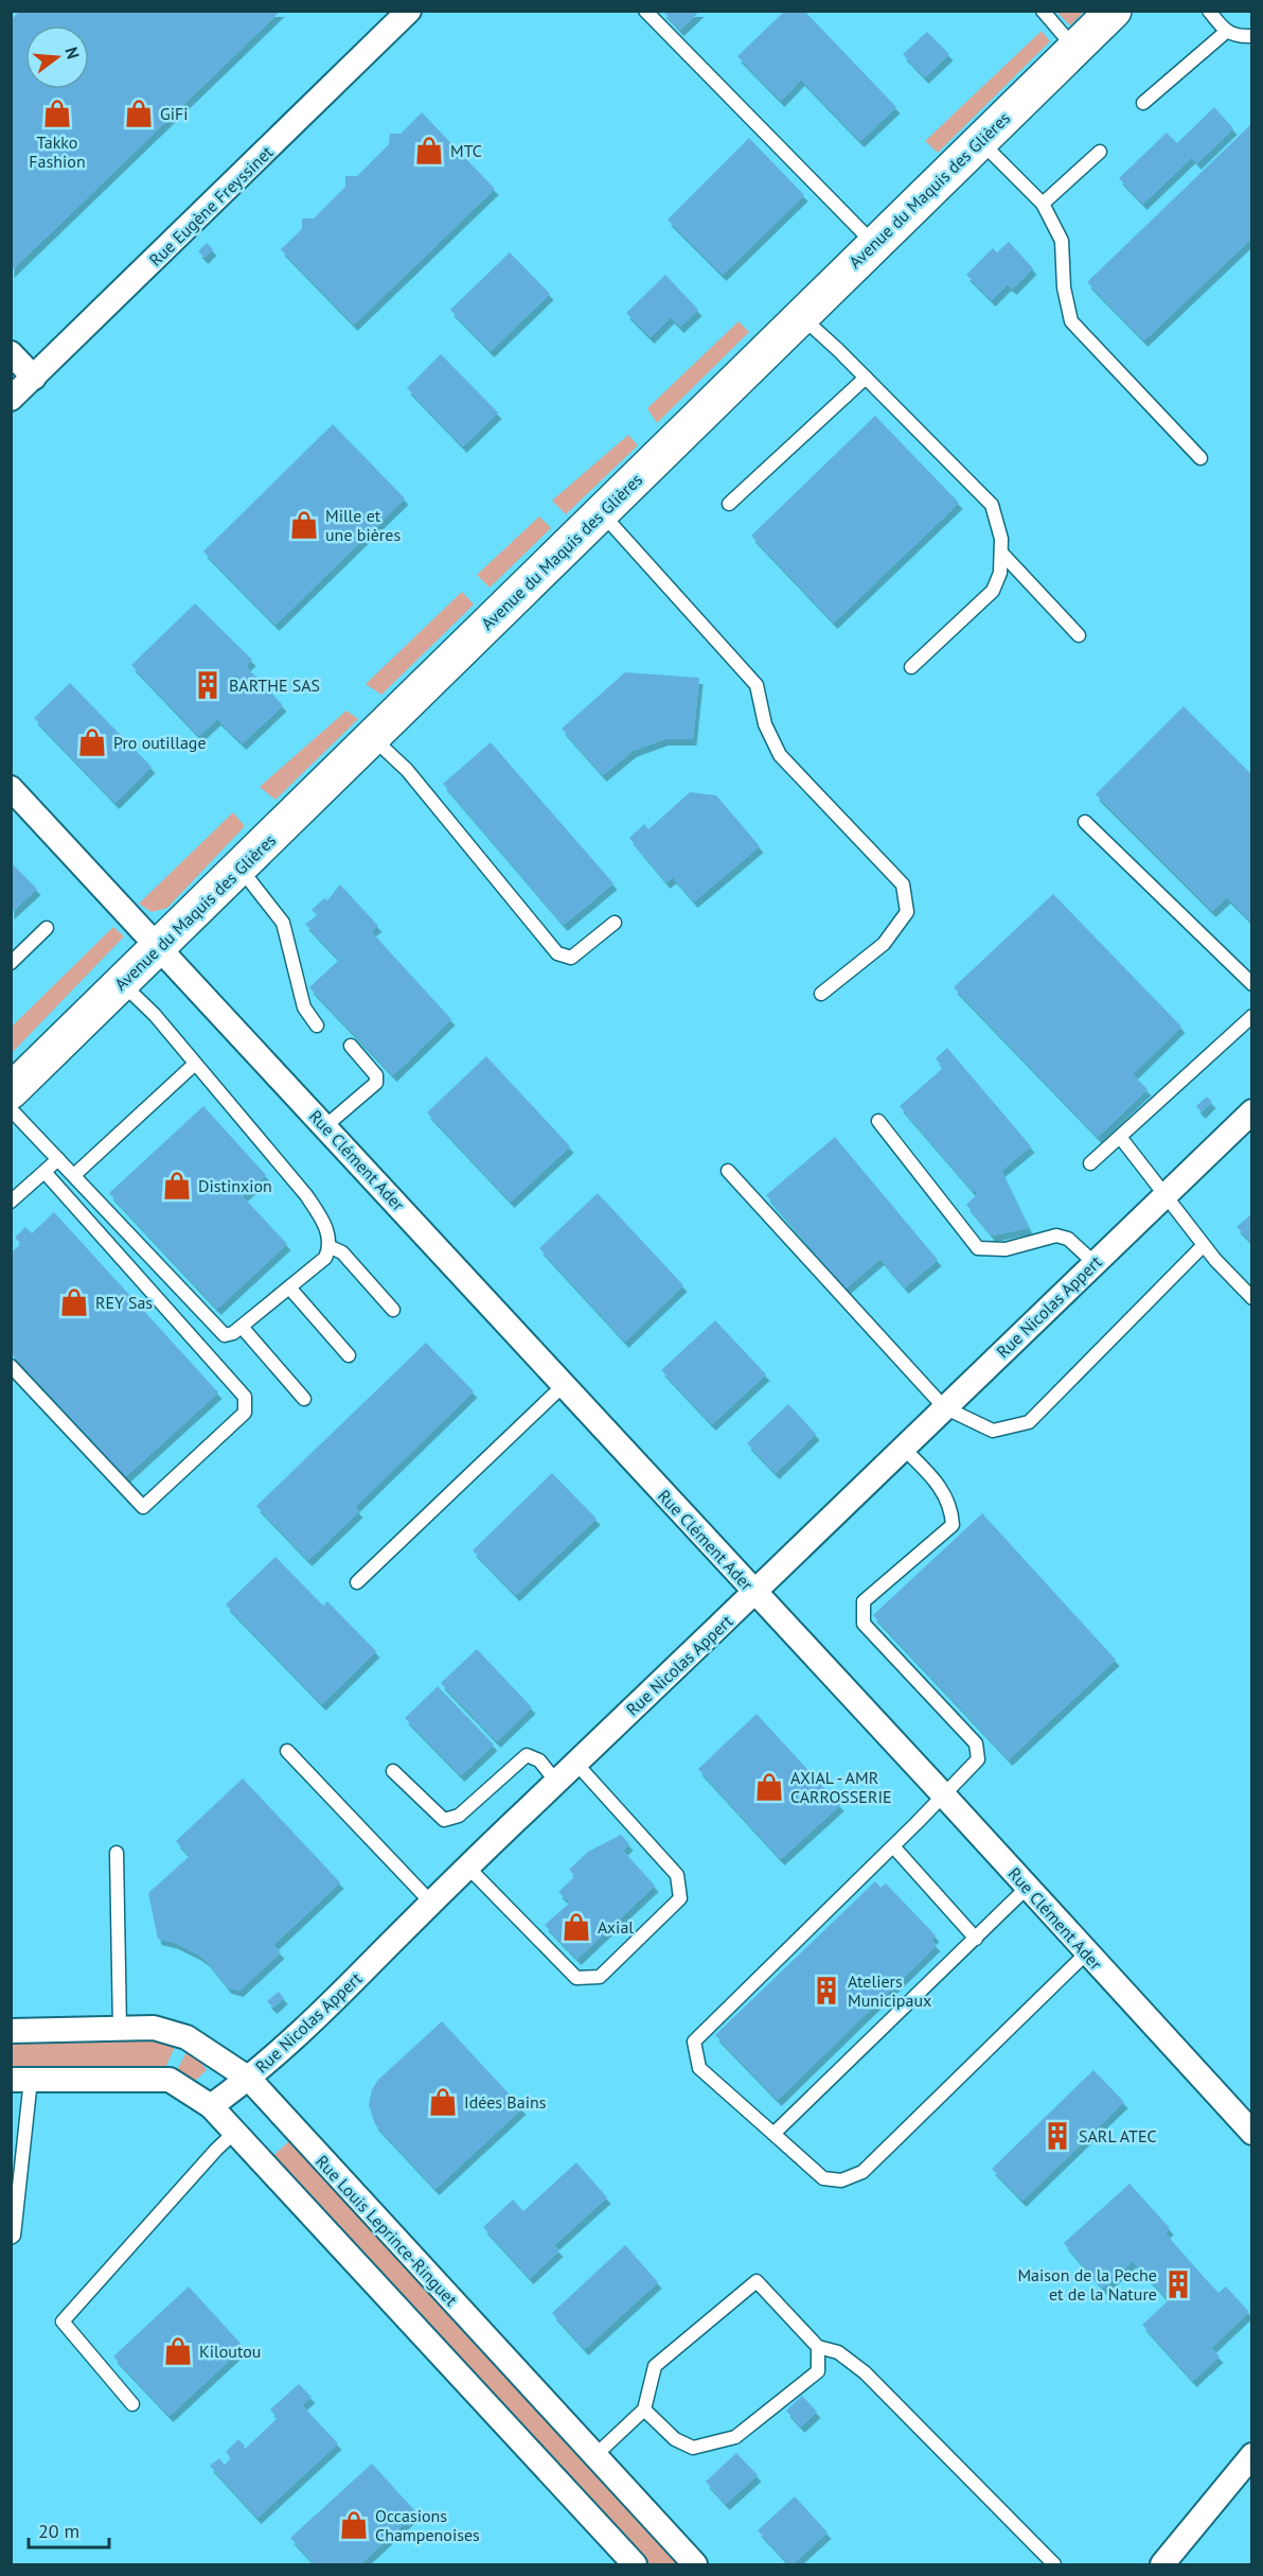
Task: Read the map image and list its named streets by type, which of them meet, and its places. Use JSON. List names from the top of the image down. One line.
{"streets":{"main road":["Avenue du Maquis des Glières"],"street":["Rue Eugène Freyssinet","Rue Clément Ader","Rue Nicolas Appert","Rue Louis Leprince-Ringuet"]},"crossings":[["Avenue du Maquis des Glières","Rue Clément Ader"],["Rue Clément Ader","Rue Nicolas Appert"],["Rue Nicolas Appert","Rue Louis Leprince-Ringuet"]],"places":{"shop":["Takko Fashion","GiFi","MTC","Mille et une bières","Pro outillage","Distinxion","REY Sas","AXIAL - AMR CARROSSERIE","Axial","Idées Bains","Kiloutou","Occasions Champenoises"],"building":["BARTHE SAS","Ateliers Municipaux","SARL ATEC","Maison de la Peche et de la Nature"]},"scale_bar":"20 m","north":"right"}
